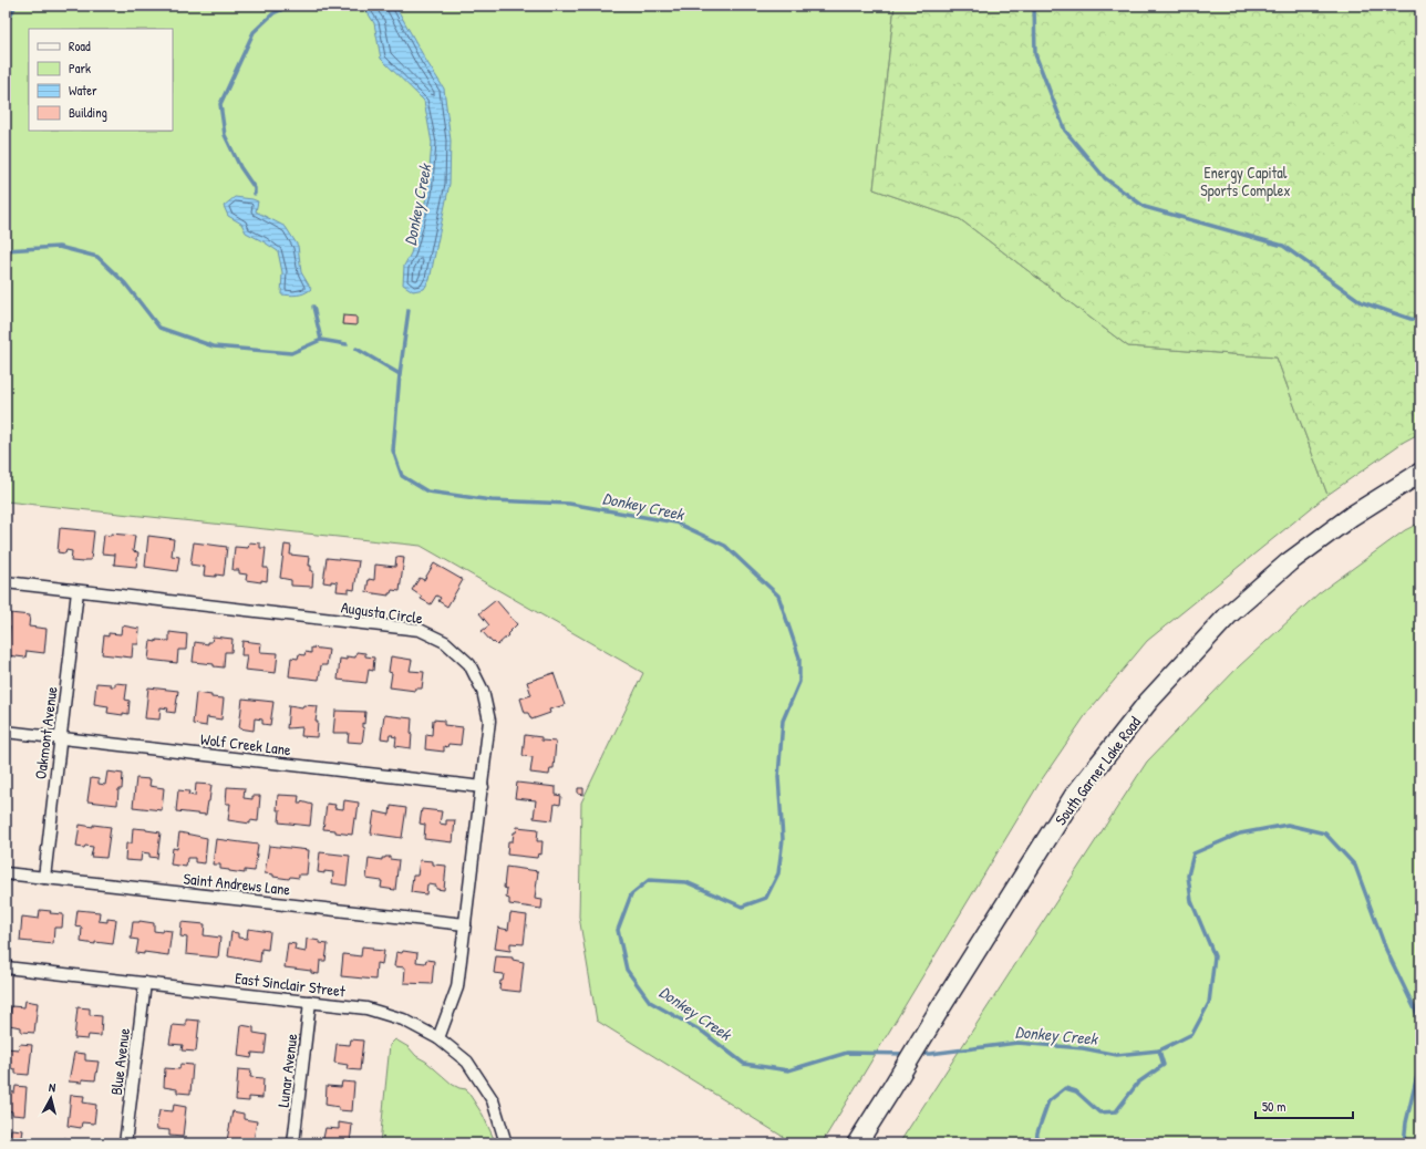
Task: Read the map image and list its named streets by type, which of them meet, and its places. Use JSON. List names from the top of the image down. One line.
{"streets":{"main road":["South Garner Lake Road"],"street":["Augusta Circle","Oakmont Avenue","Wolf Creek Lane","Saint Andrews Lane","East Sinclair Street","Blue Avenue","Lunar Avenue"]},"crossings":[["Augusta Circle","Oakmont Avenue"],["Augusta Circle","Wolf Creek Lane"],["Augusta Circle","Saint Andrews Lane"],["Augusta Circle","East Sinclair Street"],["Oakmont Avenue","Wolf Creek Lane"],["Oakmont Avenue","Saint Andrews Lane"],["East Sinclair Street","Blue Avenue"],["East Sinclair Street","Lunar Avenue"]],"water":["Donkey Creek"],"parks":["Energy Capital Sports Complex"],"legend":["Road","Park","Water","Building"],"scale_bar":"50 m","north":"top"}
